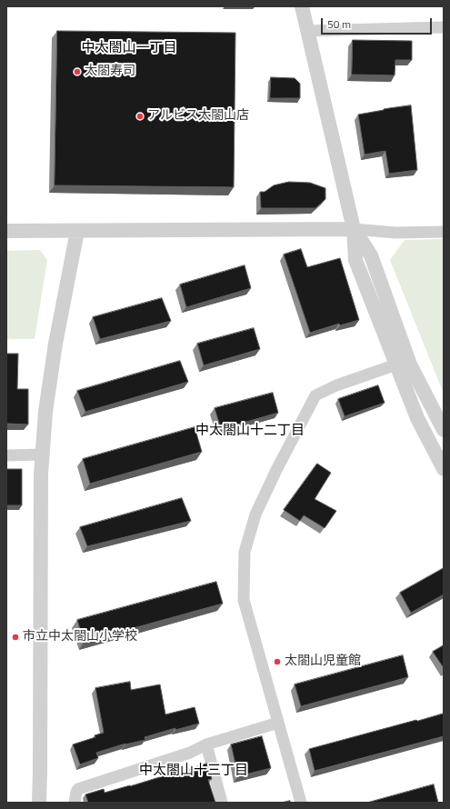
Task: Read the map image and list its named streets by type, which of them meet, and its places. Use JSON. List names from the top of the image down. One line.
{"districts":["中太閤山一丁目","中太閤山十二丁目","中太閤山十三丁目"],"places":["太閤寿司","アルビス太閤山店","市立中太閤山小学校","太閤山児童館"],"scale_bar":"50 m"}
